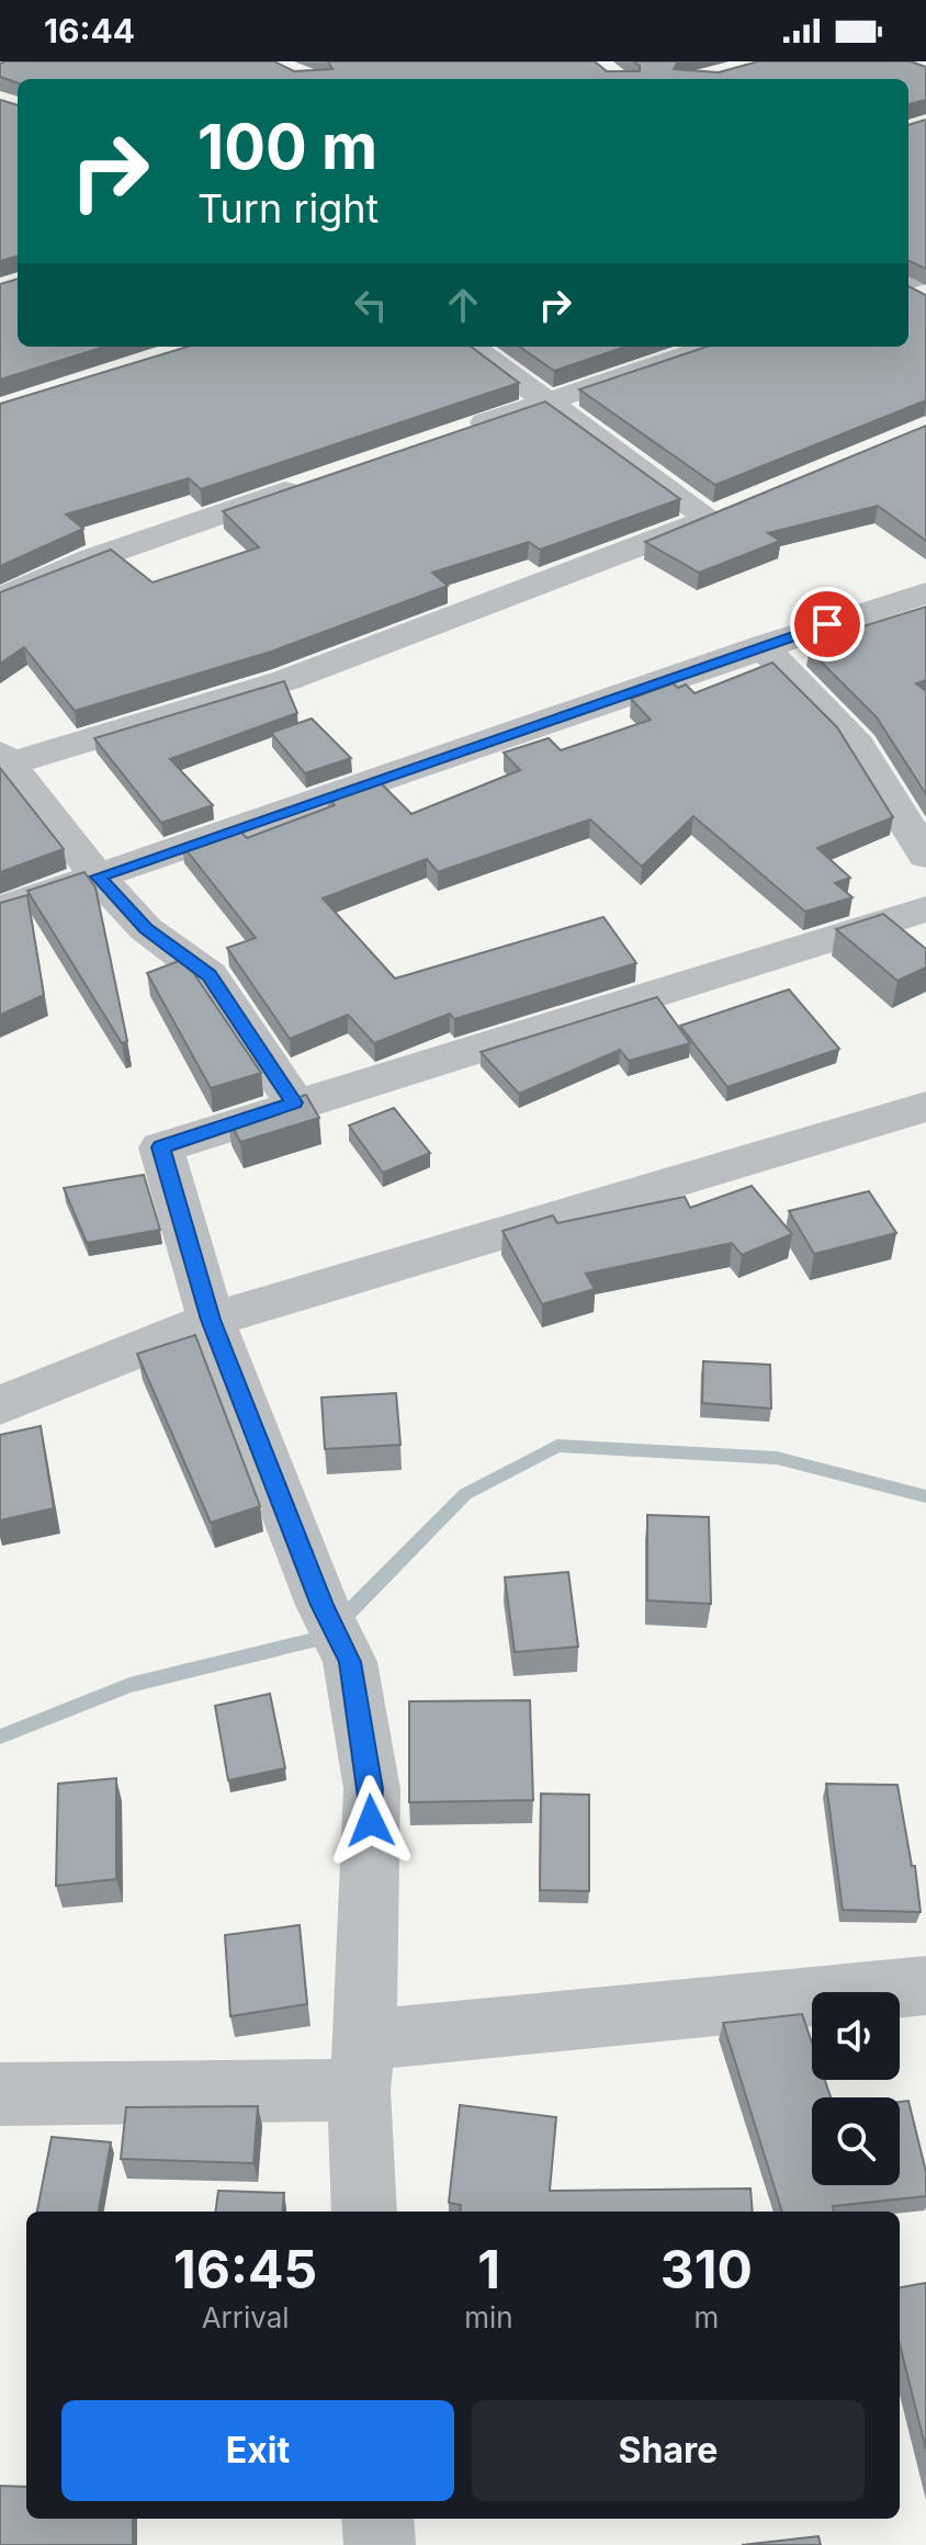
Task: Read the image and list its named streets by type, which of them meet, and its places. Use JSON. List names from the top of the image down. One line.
{"page":{"status":"16:44","turn":["100 m","Turn right"],"eta":["16:45","Arrival","1","min","310","m"],"buttons":["Exit","Share"]}}
